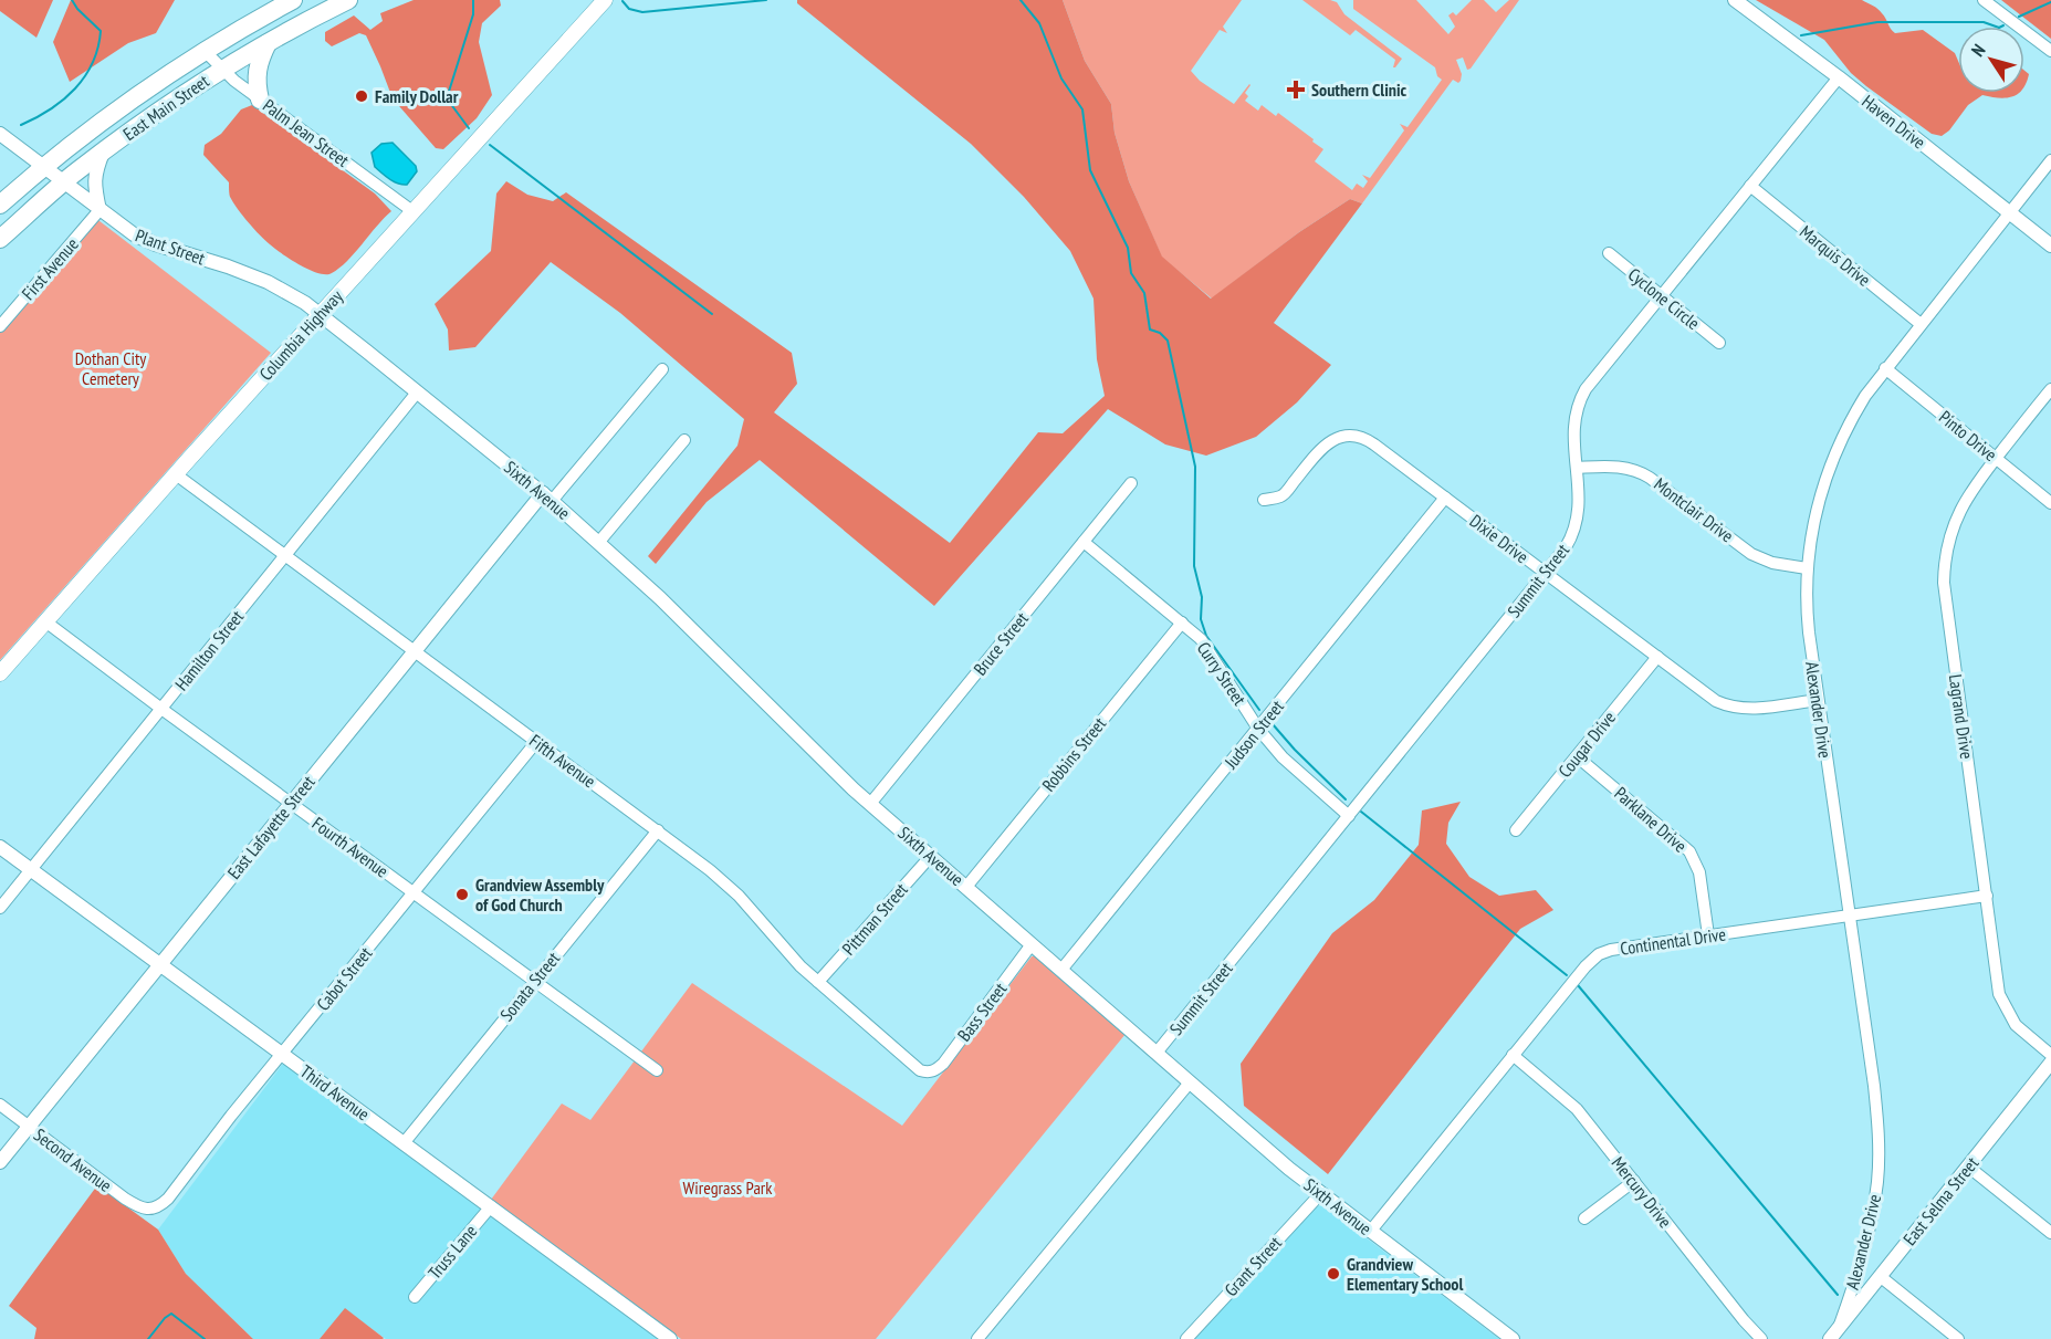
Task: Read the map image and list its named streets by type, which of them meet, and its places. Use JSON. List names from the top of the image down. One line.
{"streets":{"main road":["East Main Street","Columbia Highway"],"street":["Haven Drive","Palm Jean Street","Plant Street","Marquis Drive","First Avenue","Cyclone Circle","Pinto Drive","Sixth Avenue","Montclair Drive","Dixie Drive","Summit Street","Bruce Street","Hamilton Street","Curry Street","Alexander Drive","Lagrand Drive","Judson Street","Cougar Drive","Robbins Street","Fifth Avenue","Parklane Drive","East Lafayette Street","Fourth Avenue","Pittman Street","Continental Drive","Cabot Street","Sonata Street","Bass Street","Third Avenue","Second Avenue","Mercury Drive","East Selma Street","Truss Lane","Grant Street"]},"crossings":[["East Main Street","Palm Jean Street"],["East Main Street","Plant Street"],["Haven Drive","Summit Street"],["Haven Drive","Alexander Drive"],["Palm Jean Street","Columbia Highway"],["Plant Street","First Avenue"],["Plant Street","Columbia Highway"],["Plant Street","Sixth Avenue"],["Marquis Drive","Summit Street"],["Marquis Drive","Alexander Drive"],["Cyclone Circle","Summit Street"],["Columbia Highway","Fifth Avenue"],["Columbia Highway","Fourth Avenue"],["Pinto Drive","Alexander Drive"],["Pinto Drive","Lagrand Drive"],["Sixth Avenue","Summit Street"],["Sixth Avenue","Bruce Street"],["Sixth Avenue","Hamilton Street"],["Sixth Avenue","Judson Street"],["Sixth Avenue","Robbins Street"],["Sixth Avenue","East Lafayette Street"],["Sixth Avenue","Pittman Street"],["Sixth Avenue","Continental Drive"],["Sixth Avenue","Bass Street"],["Sixth Avenue","Grant Street"],["Montclair Drive","Summit Street"],["Montclair Drive","Alexander Drive"],["Dixie Drive","Summit Street"],["Dixie Drive","Alexander Drive"],["Dixie Drive","Judson Street"],["Dixie Drive","Cougar Drive"],["Summit Street","Curry Street"],["Bruce Street","Curry Street"],["Hamilton Street","Fifth Avenue"],["Hamilton Street","Fourth Avenue"],["Hamilton Street","Third Avenue"],["Curry Street","Judson Street"],["Curry Street","Robbins Street"],["Alexander Drive","Continental Drive"],["Alexander Drive","East Selma Street"],["Lagrand Drive","Continental Drive"],["Cougar Drive","Parklane Drive"],["Fifth Avenue","East Lafayette Street"],["Fifth Avenue","Pittman Street"],["Fifth Avenue","Cabot Street"],["Fifth Avenue","Sonata Street"],["Fifth Avenue","Bass Street"],["Parklane Drive","Continental Drive"],["East Lafayette Street","Fourth Avenue"],["East Lafayette Street","Third Avenue"],["East Lafayette Street","Second Avenue"],["Fourth Avenue","Cabot Street"],["Fourth Avenue","Sonata Street"],["Continental Drive","Mercury Drive"],["Cabot Street","Third Avenue"],["Cabot Street","Second Avenue"],["Sonata Street","Third Avenue"],["Third Avenue","Truss Lane"]],"parks":["Dothan City Cemetery","Wiregrass Park"],"places":{"health":["Southern Clinic"],"other":["Family Dollar","Grandview Assembly of God Church","Grandview Elementary School"]},"north":"top left"}
